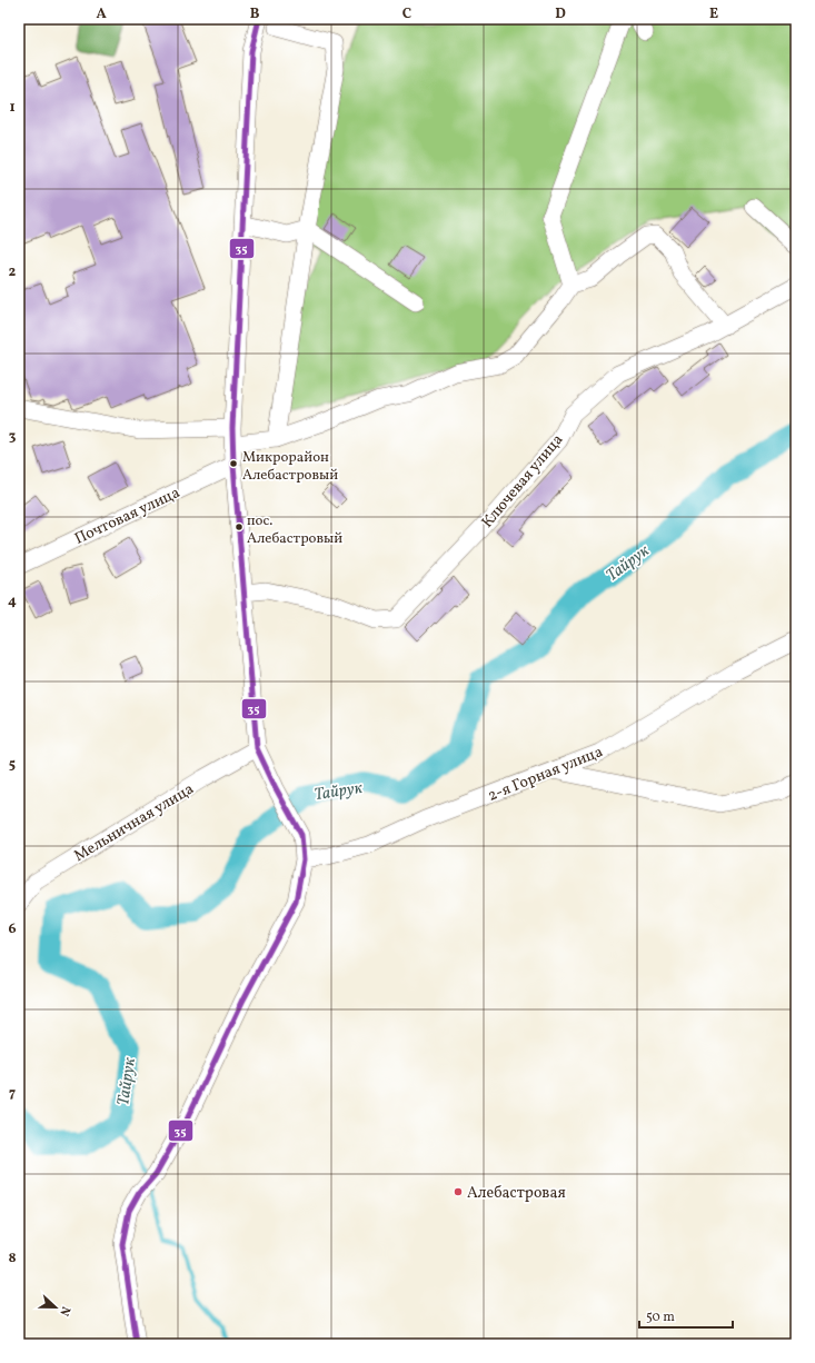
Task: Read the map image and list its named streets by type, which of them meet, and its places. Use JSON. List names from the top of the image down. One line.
{"streets":{"street":["Ключевая улица","Почтовая улица","2-я Горная улица","Мельничная улица"]},"water":["Тайрук"],"places":["Микрорайон Алебастровый","пос. Алебастровый","Алебастровая"],"lines":["transit line 35"],"scale_bar":"50 m","north":"right","grid":{"columns":["A","B","C","D","E"],"rows":["1","2","3","4","5","6","7","8"]}}
